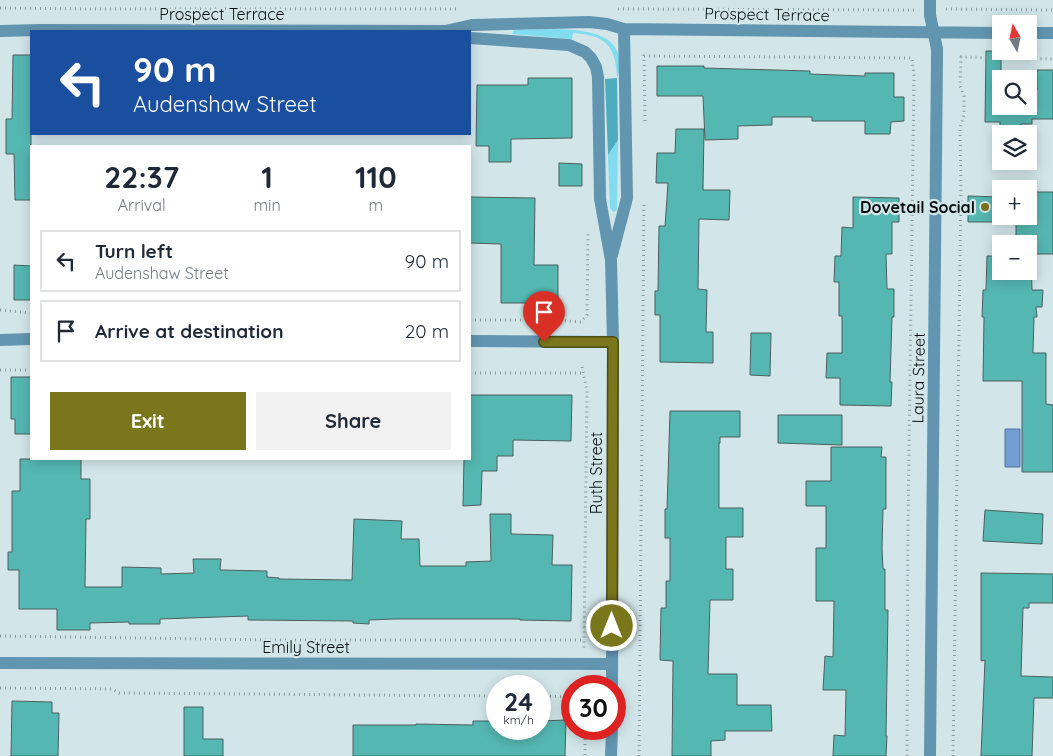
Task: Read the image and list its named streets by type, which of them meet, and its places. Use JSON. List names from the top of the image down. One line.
{"streets":{"street":["Prospect Terrace","Laura Street","Ruth Street","Emily Street"]},"crossings":[["Prospect Terrace","Laura Street"],["Prospect Terrace","Ruth Street"],["Ruth Street","Emily Street"]],"places":["Dovetail Social"],"north":"top","page":{"map_buttons":["+","−"],"turn":["90 m","Audenshaw Street"],"eta":["22:37","Arrival","1","min","110","m"],"list":[{"name":"Turn left","note":"Audenshaw Street","value":"90 m"},{"name":"Arrive at destination","value":"20 m"}],"buttons":["Exit","Share"],"speed":"24 km/h","limit":"30"}}
